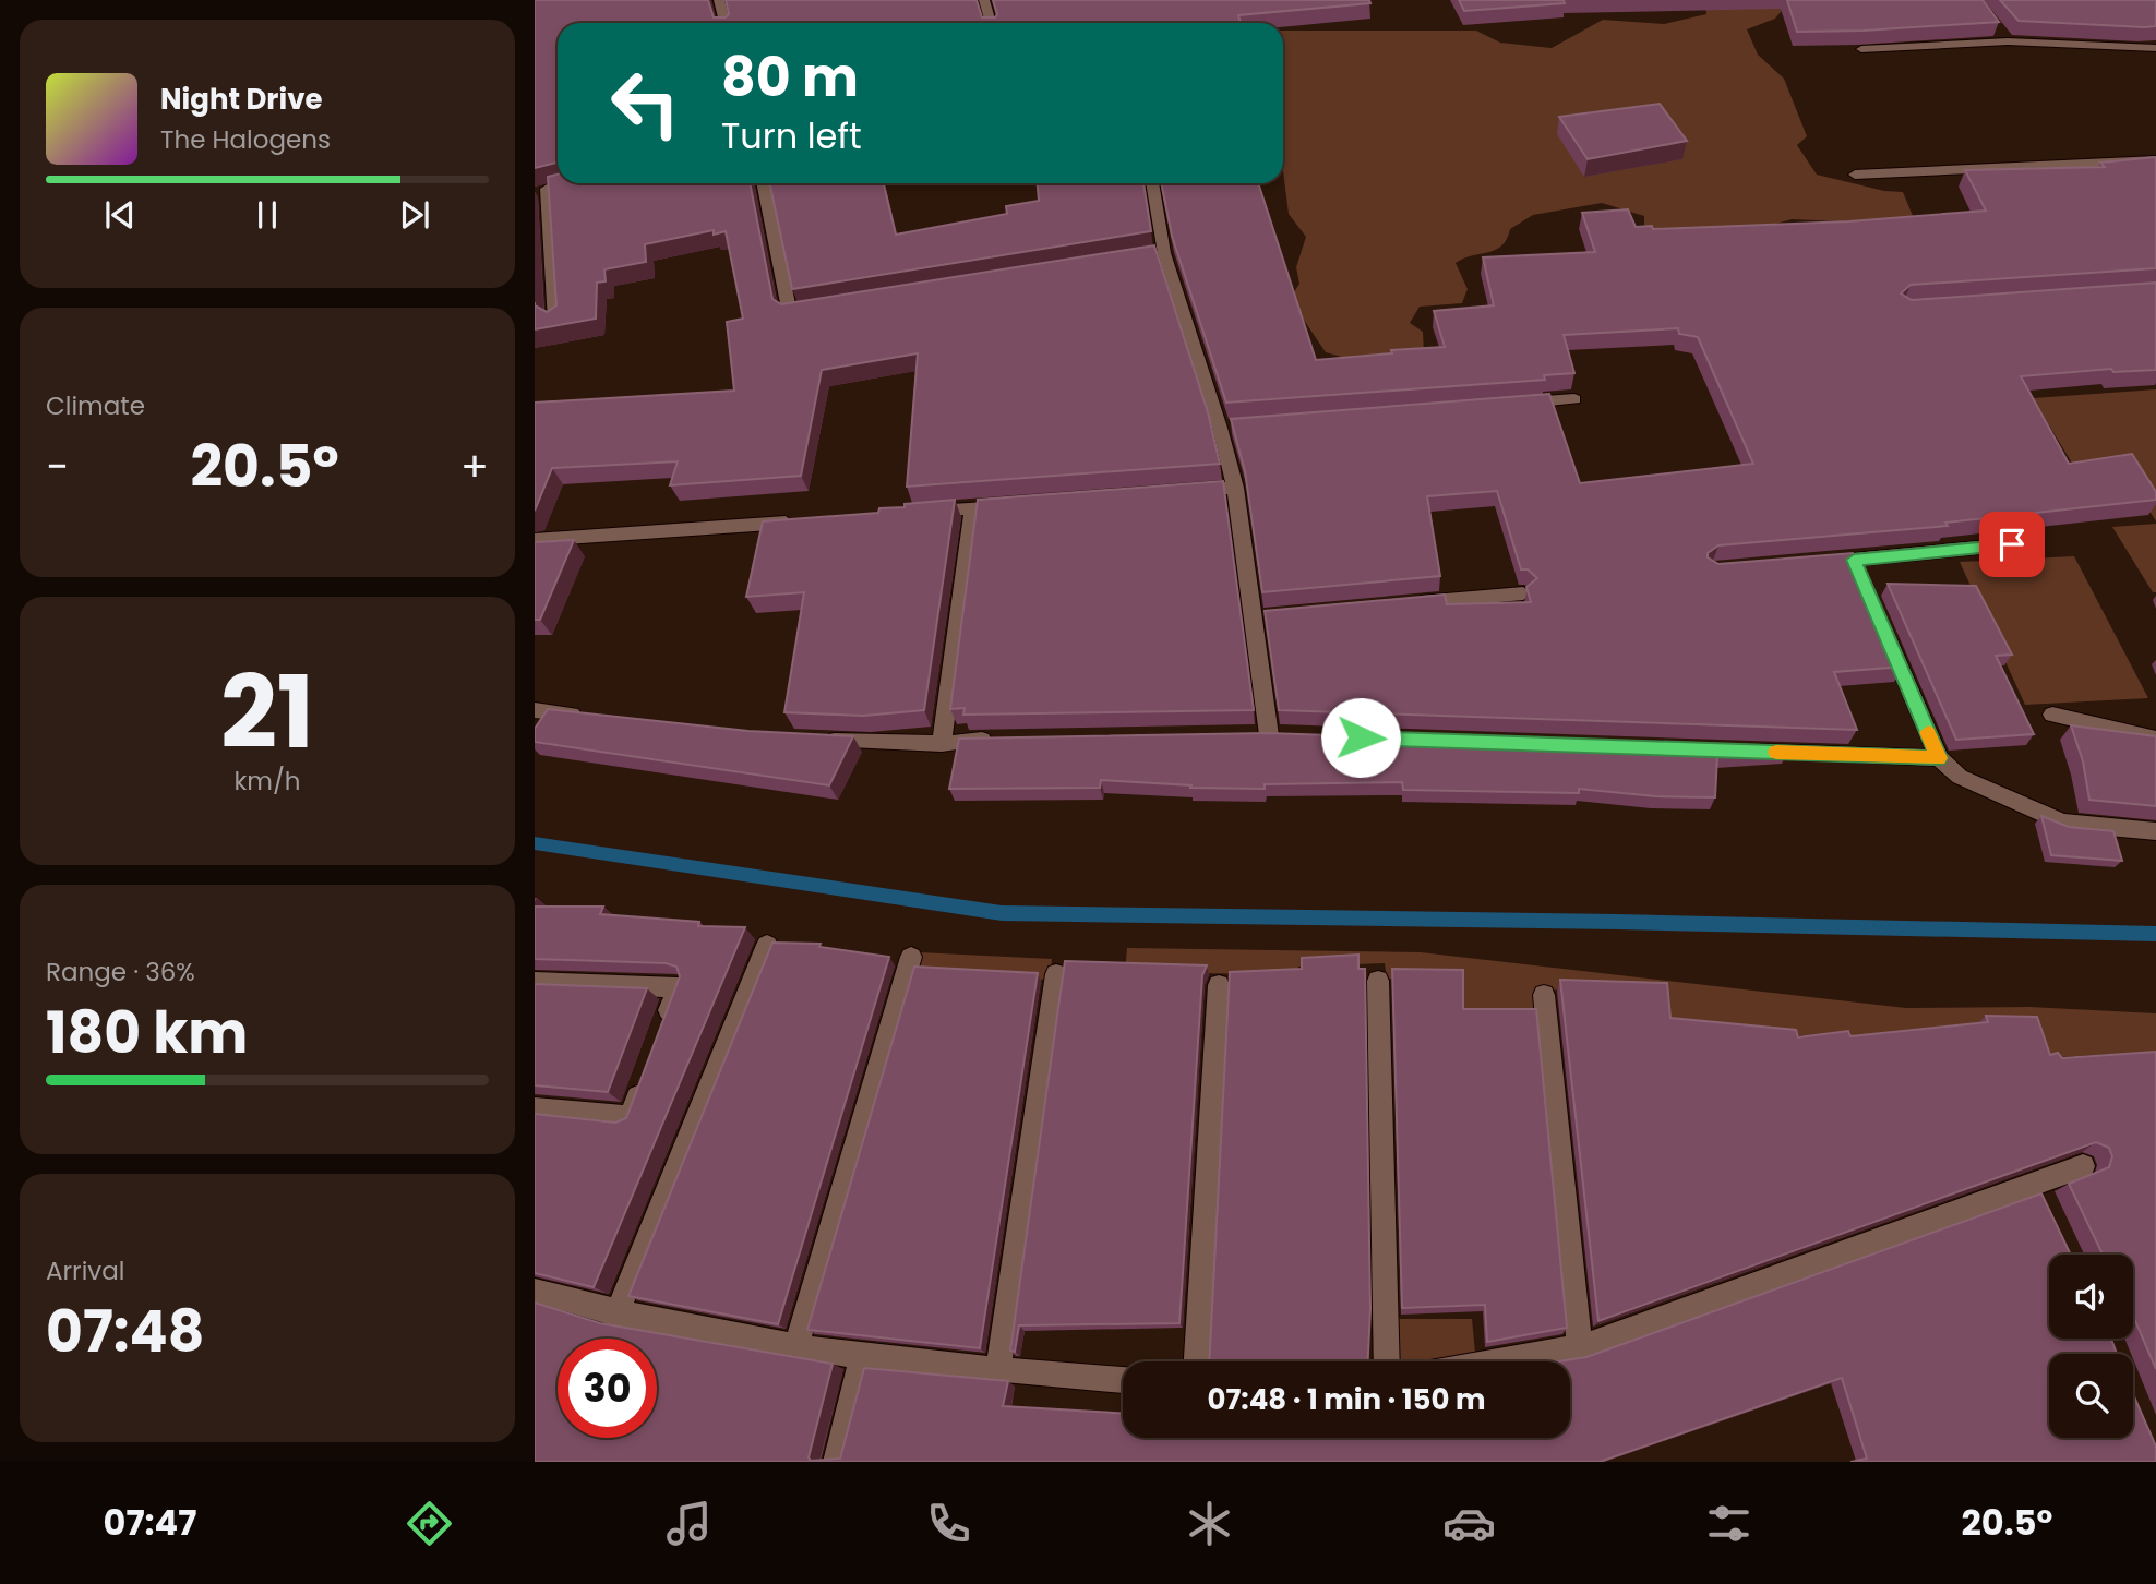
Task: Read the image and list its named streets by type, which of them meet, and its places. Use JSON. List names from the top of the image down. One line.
{"page":{"turn":["80 m","Turn left"],"song":["Night Drive","The Halogens"],"tile":["Climate",["21","km/h"],["Range · 36%","180 km"],["Arrival","07:48"]],"heat":["−","20.5°","+"],"limit":"30","trip":"07:48 · 1 min · 150 m","tabs":["07:47","20.5°"]}}
